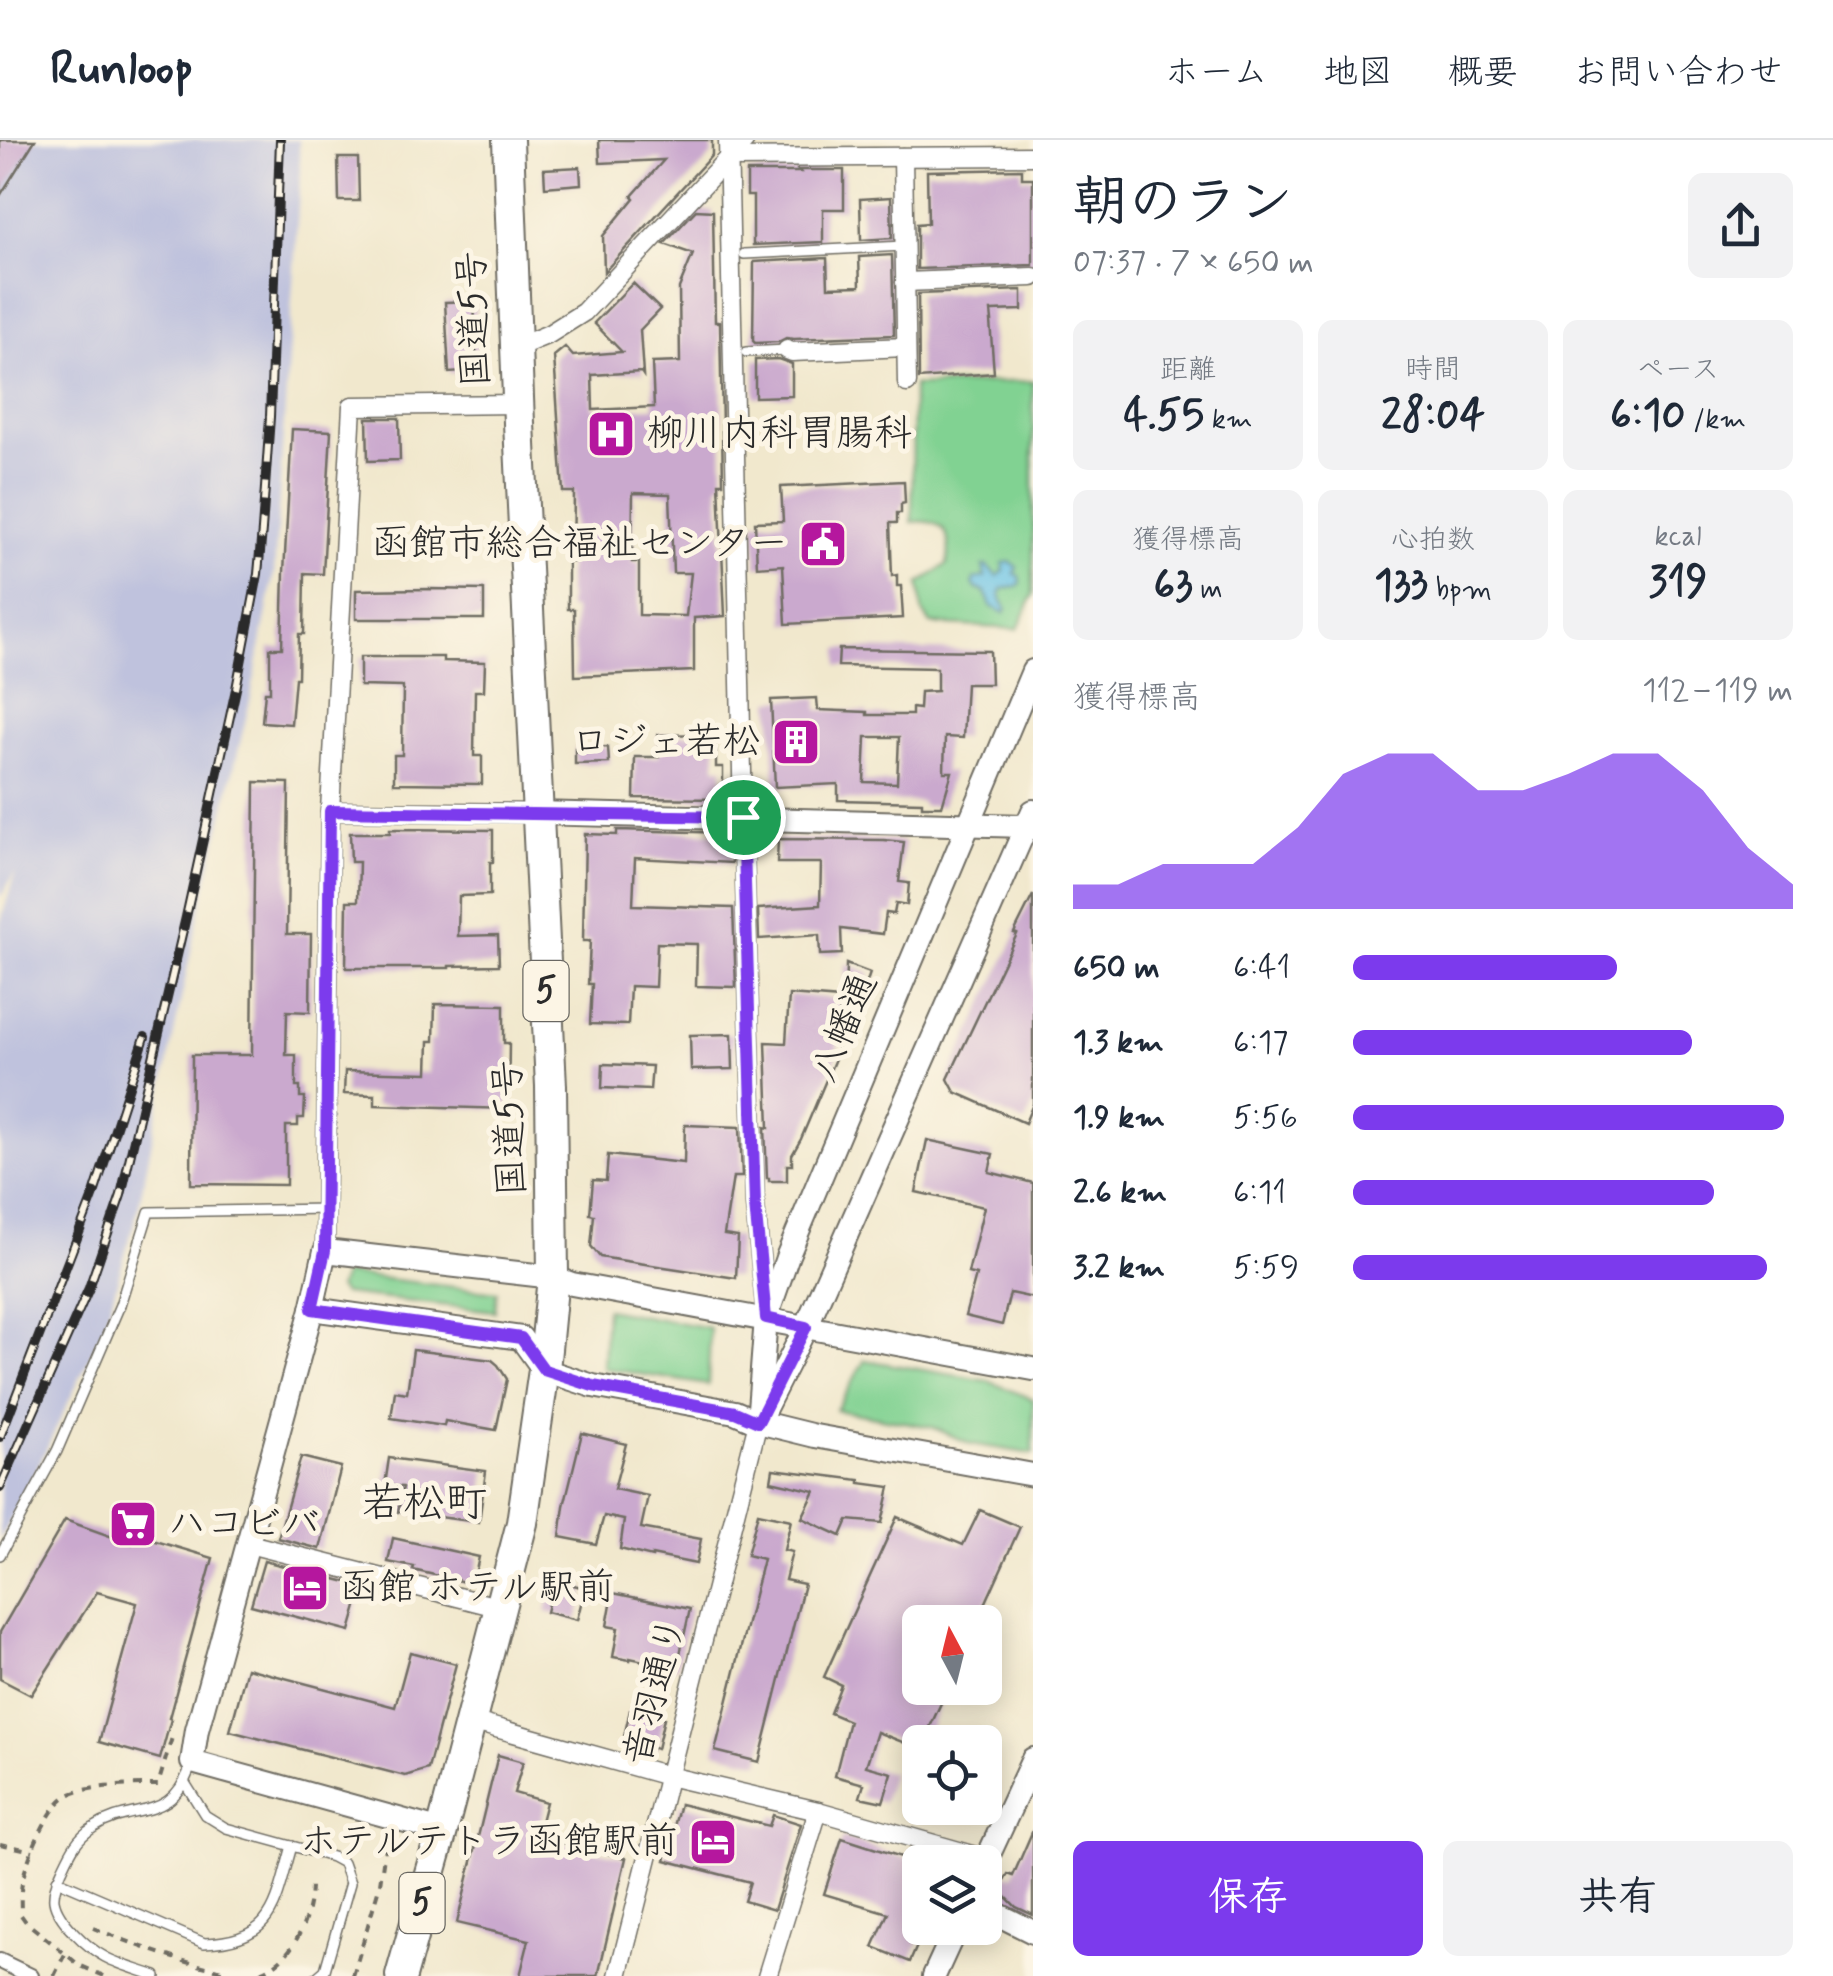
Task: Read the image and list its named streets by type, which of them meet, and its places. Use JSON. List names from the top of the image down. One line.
{"streets":{"highway":["国道5号","5"],"street":["八幡通","音羽通り"]},"crossings":[["八幡通","音羽通り"]],"districts":["若松町"],"places":{"hospital":["柳川内科胃腸科"],"public building":["函館市総合福祉センター"],"building":["ロジェ若松"],"supermarket":["ハコビバ"],"hotel":["函館 ホテル駅前","ホテルテトラ函館駅前"]},"north":"top","page":{"header":"Runloop","nav":["ホーム","地図","概要","お問い合わせ"],"heading":["朝のラン","07:37 · 7 × 650 m"],"stats":[["距離","4.55 km"],["時間","28:04"],["ペース","6:10 /km"],["獲得標高","63 m"],["心拍数","133 bpm"],["kcal","319"]],"chart":["獲得標高","112–119 m"],"list":[{"name":"650 m","note":"6:41"},{"name":"1.3 km","note":"6:17"},{"name":"1.9 km","note":"5:56"},{"name":"2.6 km","note":"6:11"},{"name":"3.2 km","note":"5:59"}],"buttons":["保存","共有"]}}
